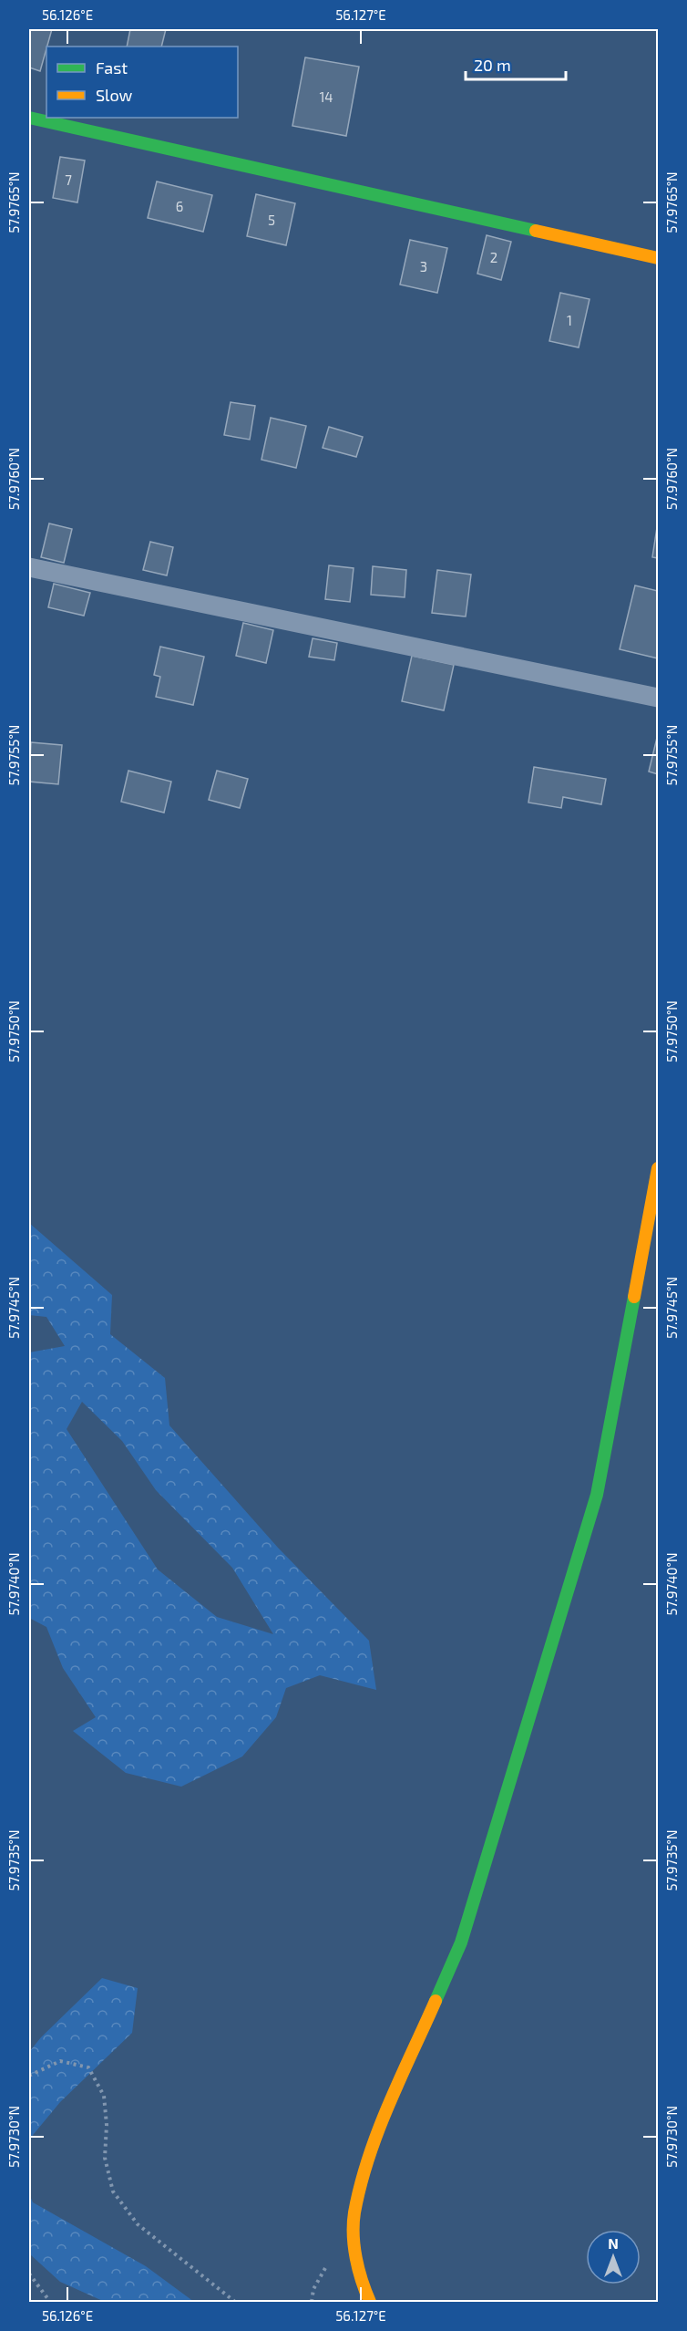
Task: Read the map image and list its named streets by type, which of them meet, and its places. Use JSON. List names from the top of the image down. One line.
{"house_numbers":["14","7","6","5","2","3","1"],"legend":["Fast","Slow"],"scale_bar":"20 m","north":"top","coordinates":["56.126°E","56.127°E","57.9765°N","57.9760°N","57.9755°N","57.9750°N","57.9745°N","57.9740°N","57.9735°N","57.9730°N"]}
